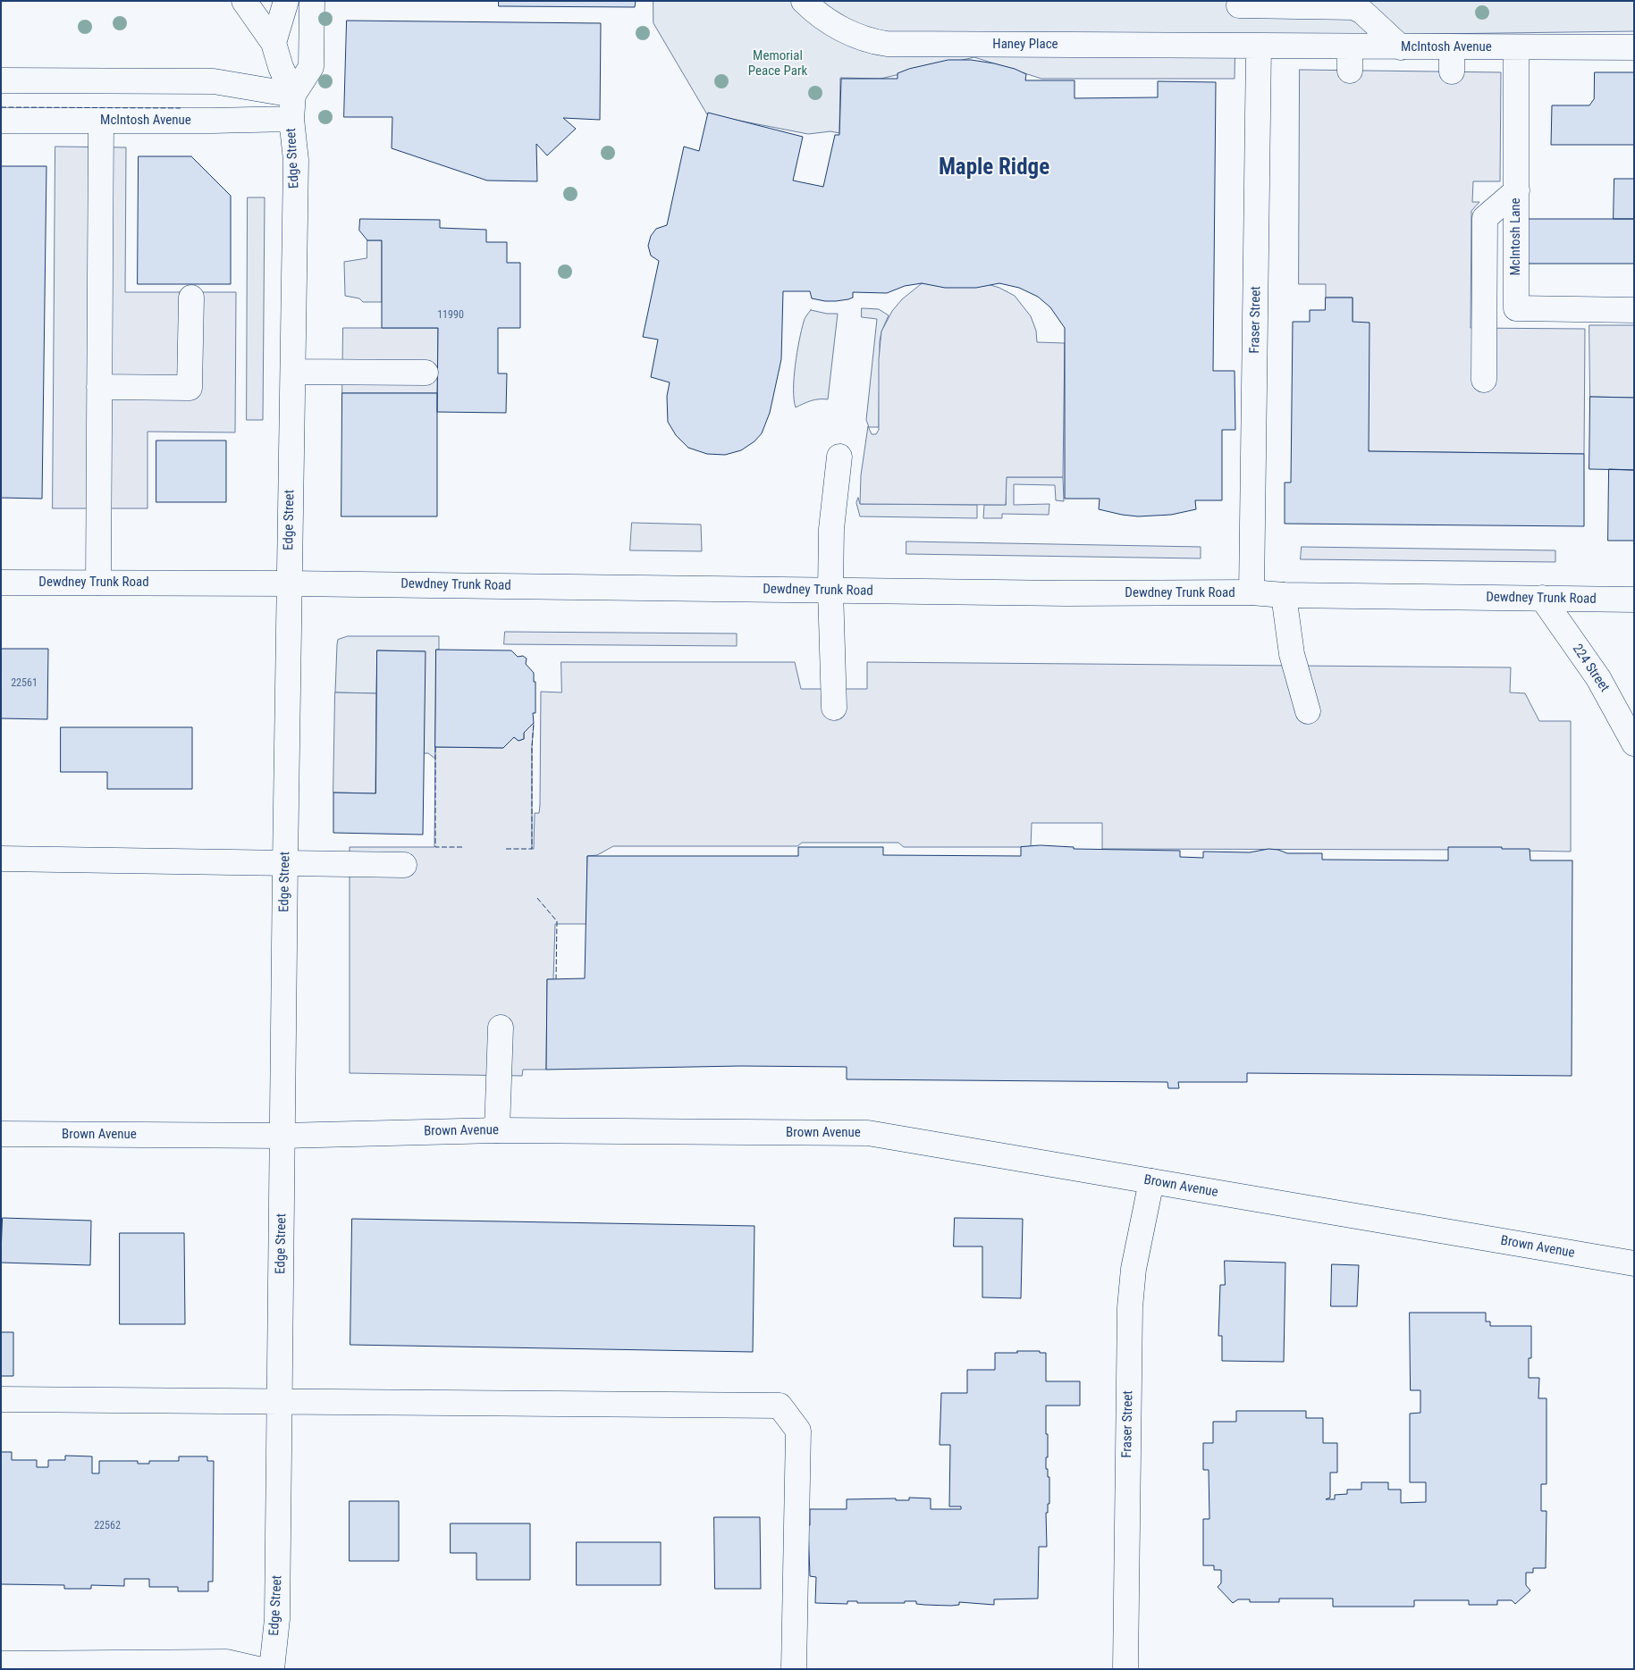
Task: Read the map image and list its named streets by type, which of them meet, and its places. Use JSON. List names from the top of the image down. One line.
{"streets":{"street":["Haney Place","McIntosh Avenue","Edge Street","McIntosh Lane","Fraser Street","Dewdney Trunk Road","224 Street","Brown Avenue"]},"crossings":[["Haney Place","McIntosh Avenue"],["Haney Place","Fraser Street"],["McIntosh Avenue","Edge Street"],["McIntosh Avenue","McIntosh Lane"],["McIntosh Avenue","Fraser Street"],["Edge Street","Dewdney Trunk Road"],["Edge Street","Brown Avenue"],["Fraser Street","Dewdney Trunk Road"],["Fraser Street","Brown Avenue"],["Dewdney Trunk Road","224 Street"]],"districts":["Maple Ridge"],"parks":["Memorial Peace Park"],"house_numbers":["11990","22561","22562"]}
